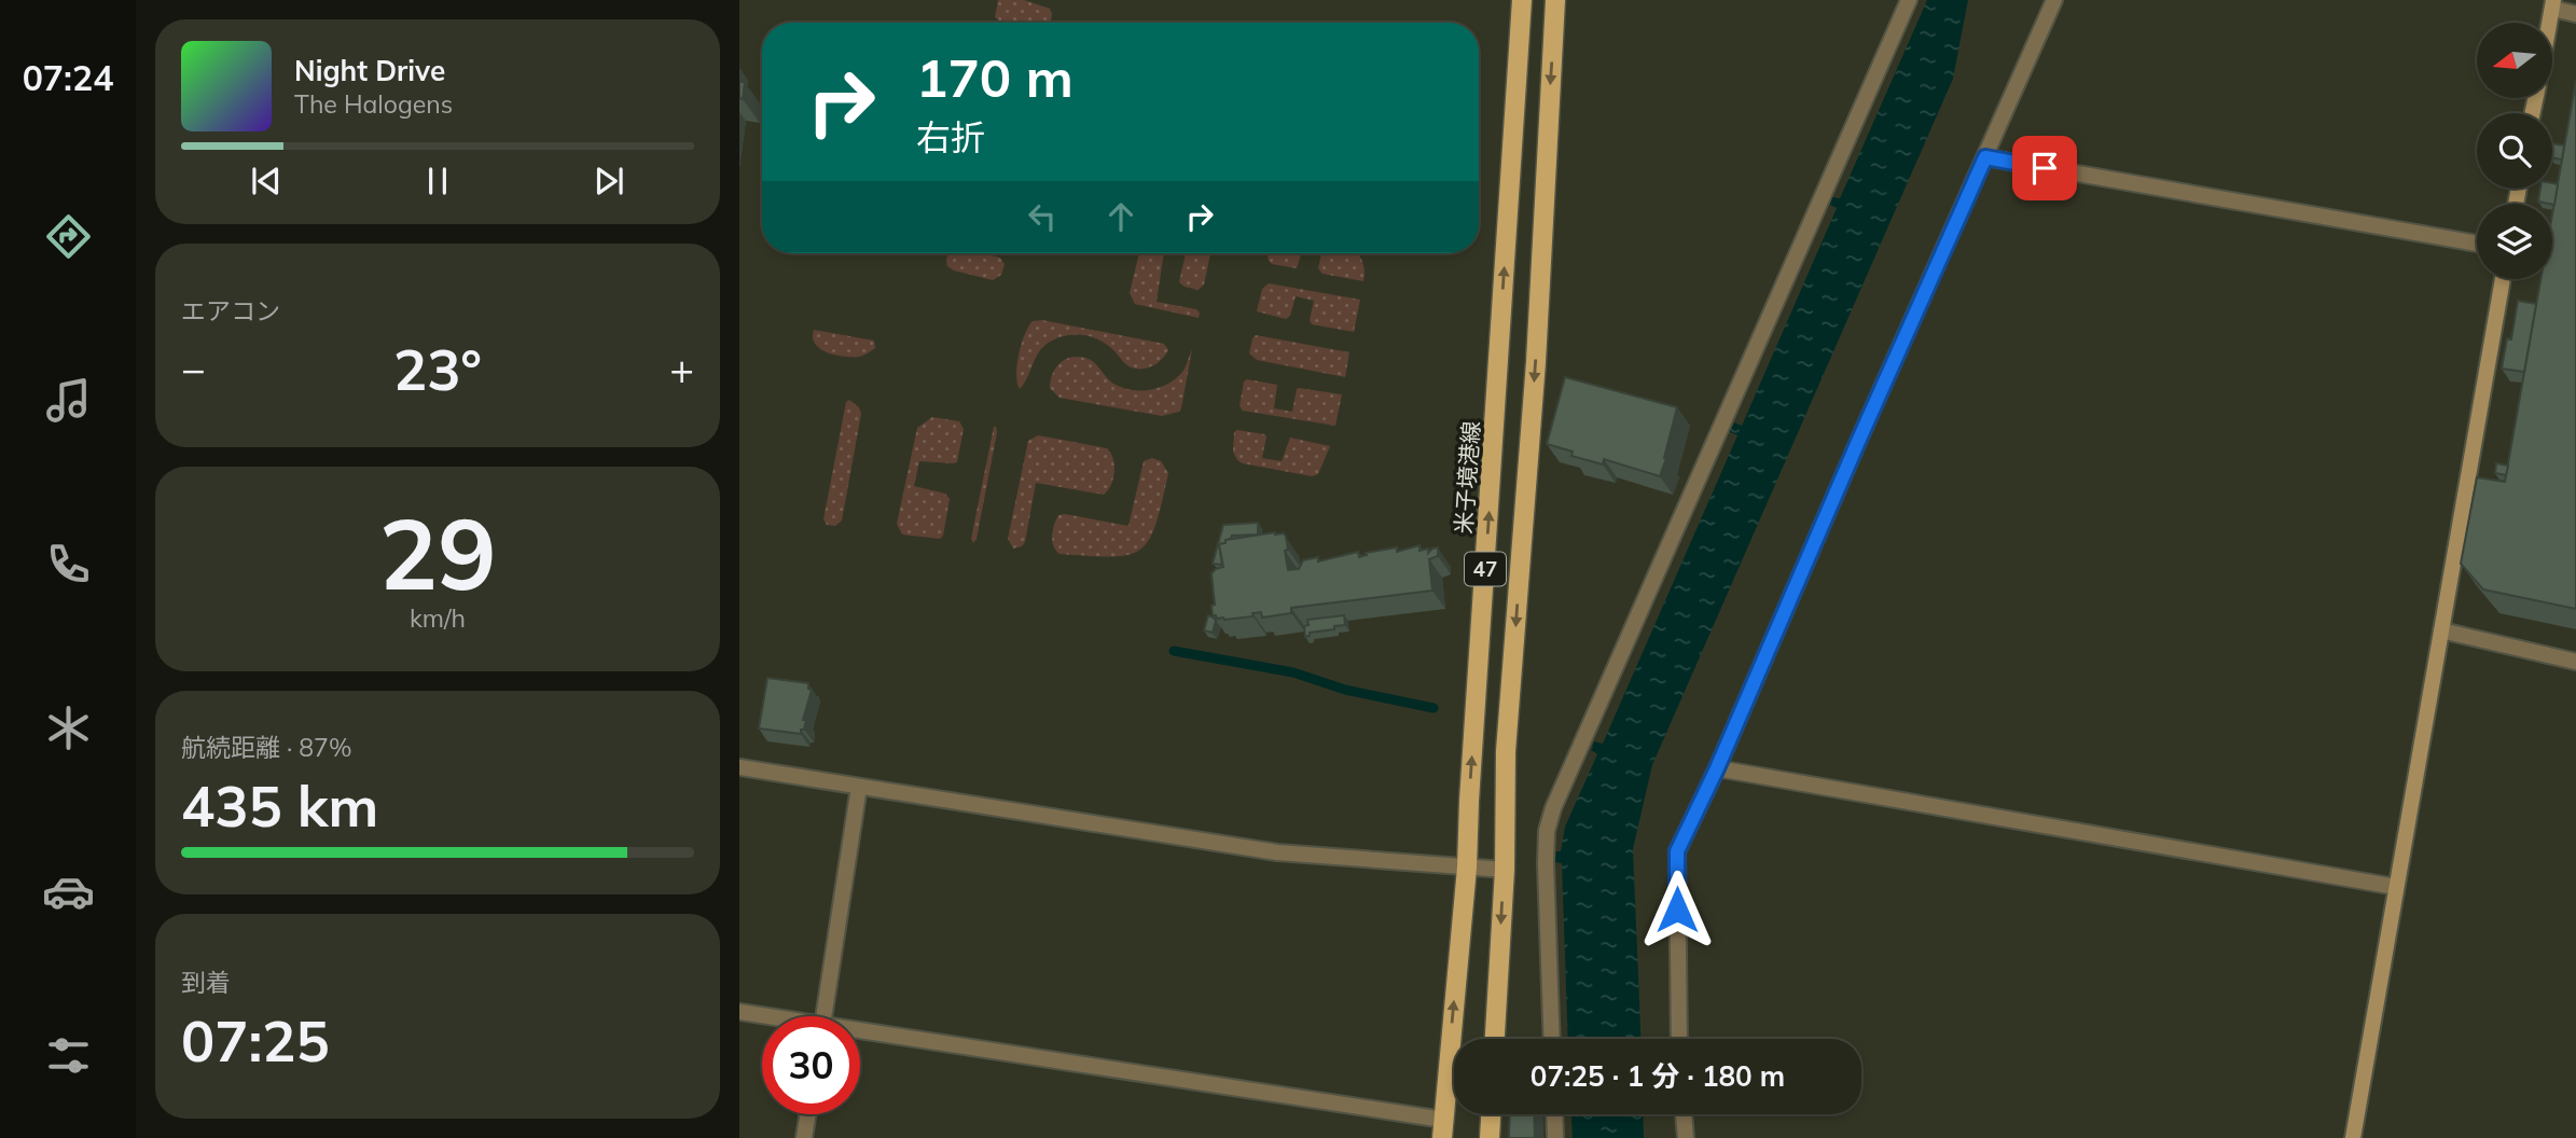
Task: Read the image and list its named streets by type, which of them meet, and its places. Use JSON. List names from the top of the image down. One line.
{"streets":{"main road":["米子境港線","47"]},"north":"left","page":{"tabs":"07:24","turn":["170 m","右折"],"song":["Night Drive","The Halogens"],"tile":["エアコン",["29","km/h"],["航続距離 · 87%","435 km"],["到着","07:25"]],"heat":["−","23°","+"],"limit":"30","trip":"07:25 · 1 分 · 180 m"}}
